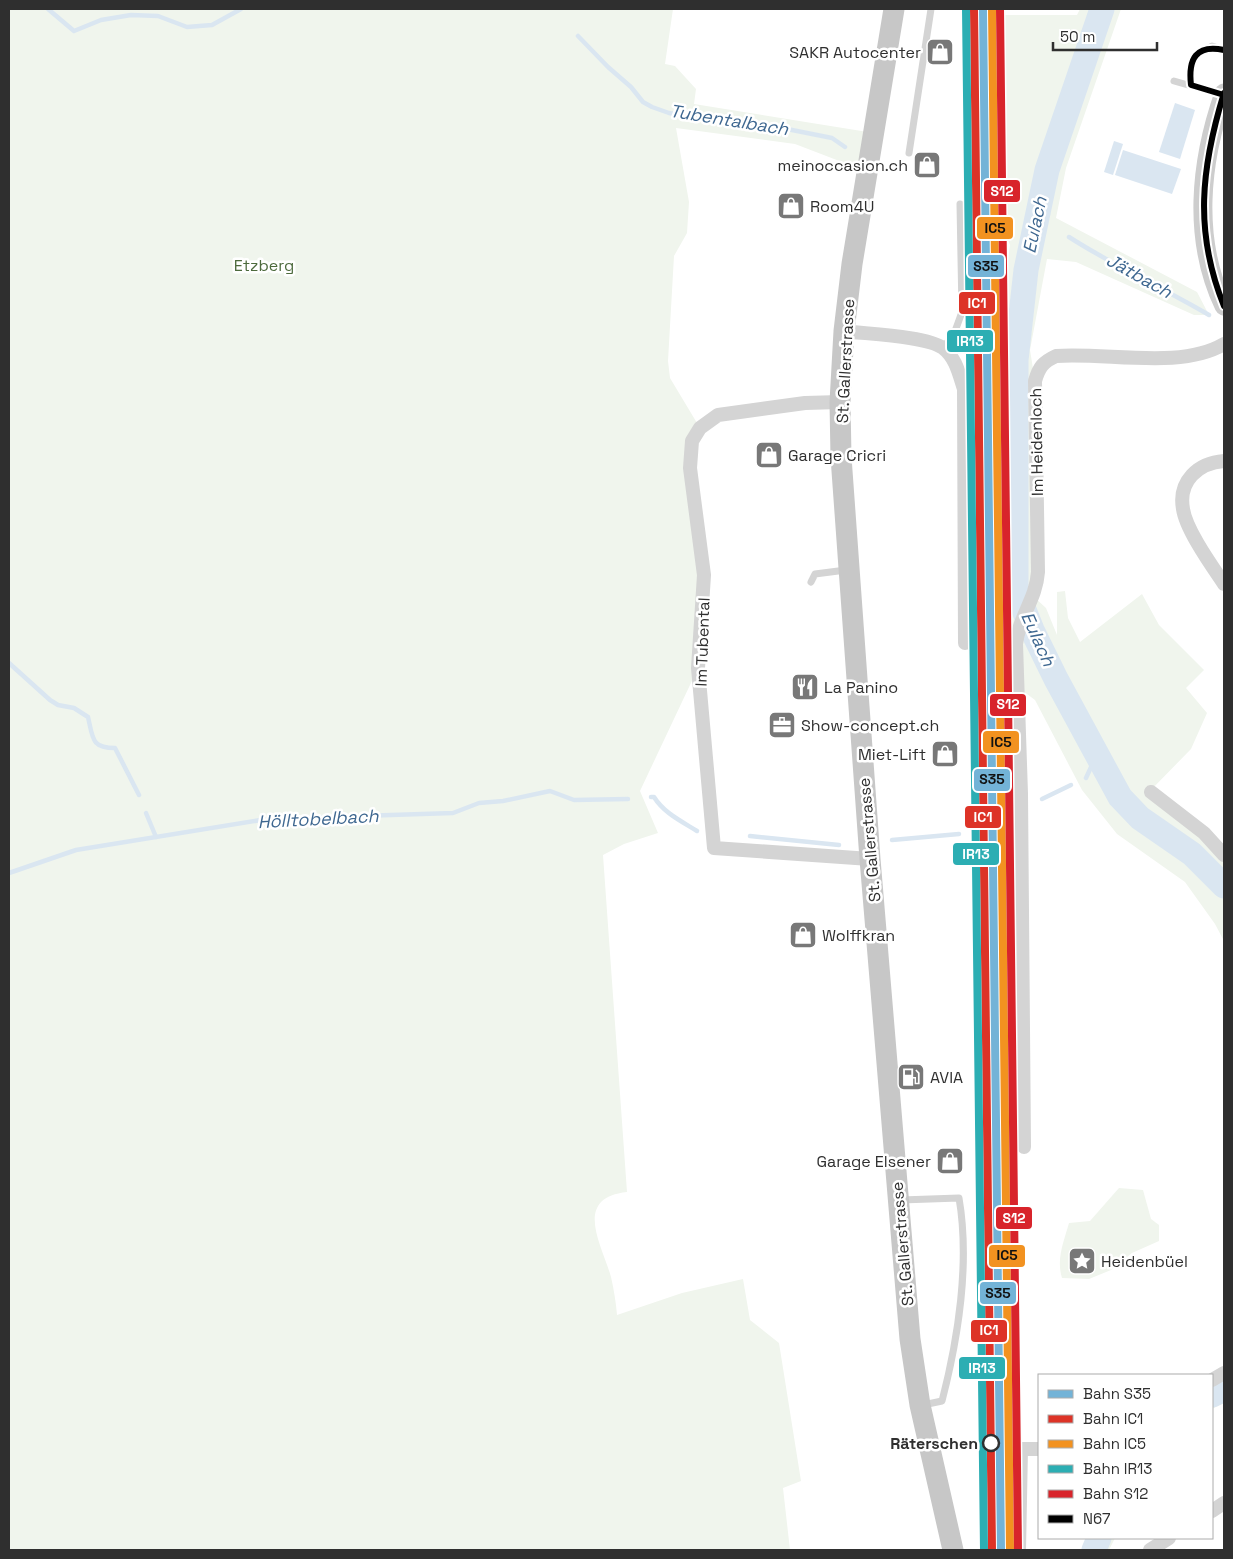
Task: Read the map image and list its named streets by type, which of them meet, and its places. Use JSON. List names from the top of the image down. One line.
{"streets":{"main road":["St. Gallerstrasse"],"street":["Im Heidenloch","Im Tubental"]},"crossings":[["St. Gallerstrasse","Im Tubental"]],"water":["Tubentalbach","Eulach","Jätbach","Hölltobelbach"],"parks":["Etzberg"],"places":{"shop":["SAKR Autocenter","meinoccasion.ch","Room4U","Garage Cricri","Miet-Lift","Wolffkran","Garage Elsener"],"restaurant":["La Panino"],"office":["Show-concept.ch"],"fuel station":["AVIA"],"place":["Heidenbüel"],"other":["Räterschen"]},"lines":["rail line S35","rail line IC1","rail line IC5","rail line IR13","rail line S12","transit line N67"],"legend":["Bahn S35","Bahn IC1","Bahn IC5","Bahn IR13","Bahn S12","N67"],"scale_bar":"50 m"}
